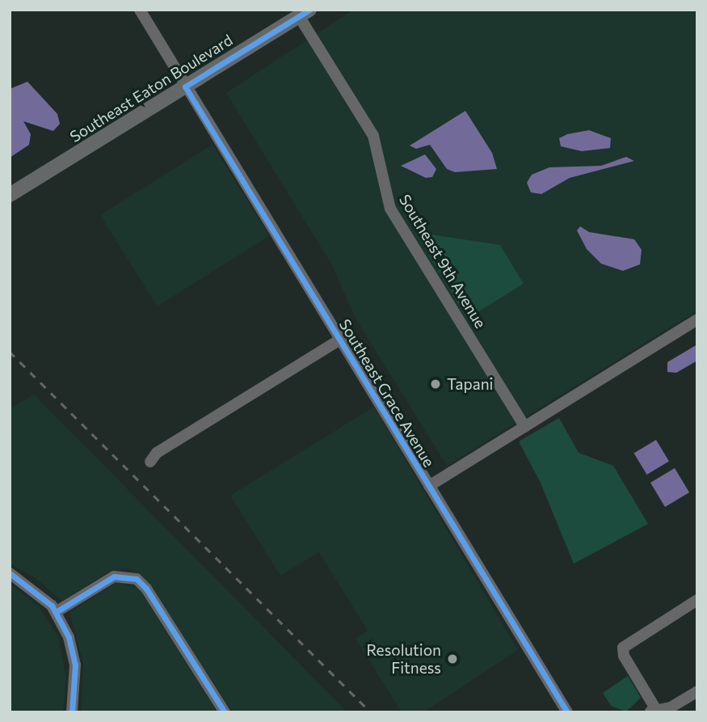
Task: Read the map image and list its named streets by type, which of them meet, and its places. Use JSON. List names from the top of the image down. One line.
{"streets":{"main road":["Southeast Eaton Boulevard"],"street":["Southeast 9th Avenue","Southeast Grace Avenue"]},"crossings":[["Southeast Eaton Boulevard","Southeast 9th Avenue"],["Southeast Eaton Boulevard","Southeast Grace Avenue"]],"places":["Tapani","Resolution Fitness"]}
